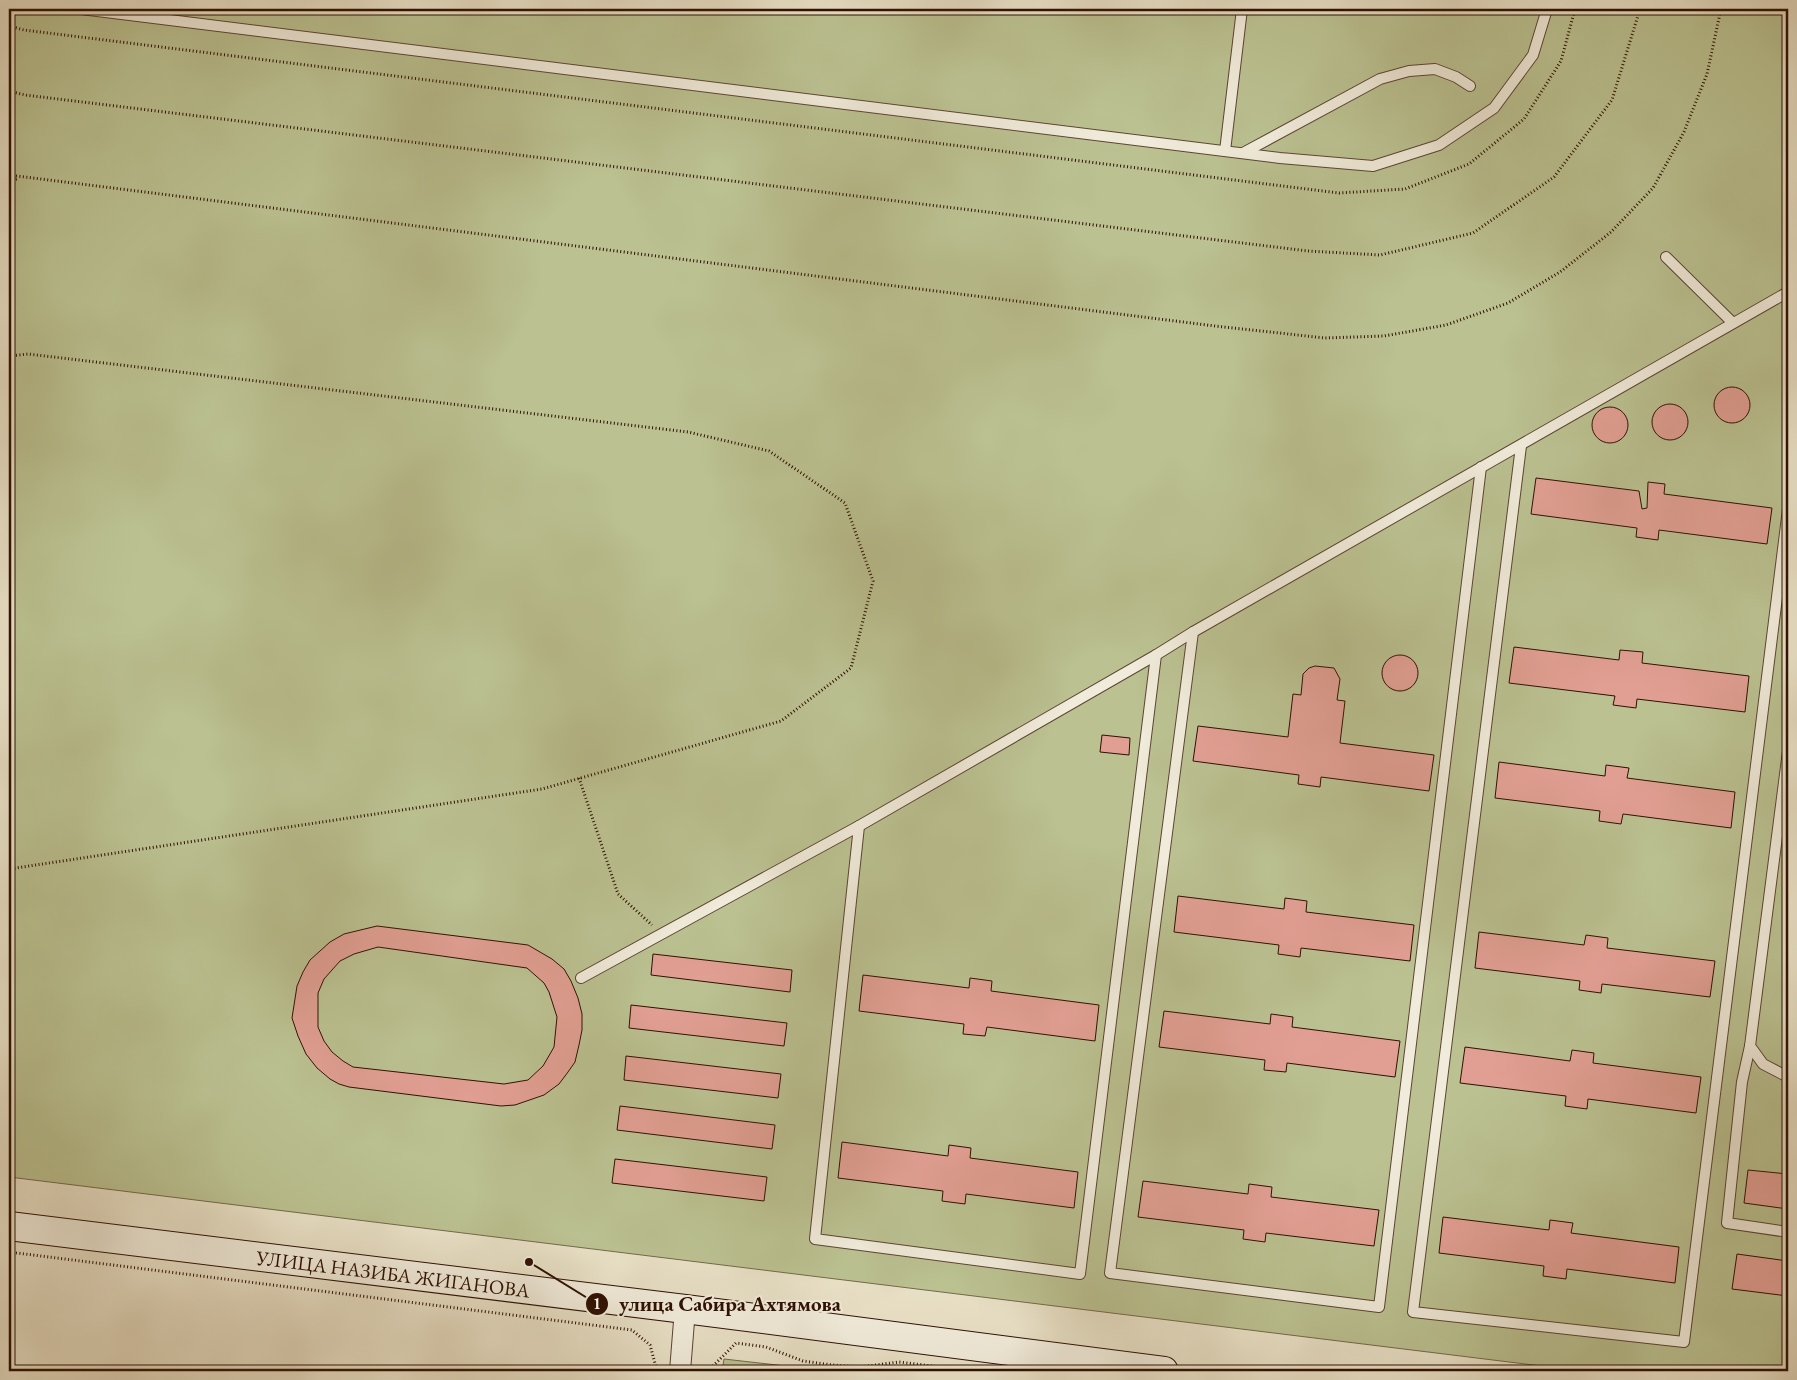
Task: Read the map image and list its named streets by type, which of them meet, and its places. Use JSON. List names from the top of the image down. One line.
{"streets":{"street":["УЛИЦА НАЗИБА ЖИГАНОВА"]},"places":["улица Сабира Ахтямова"]}
